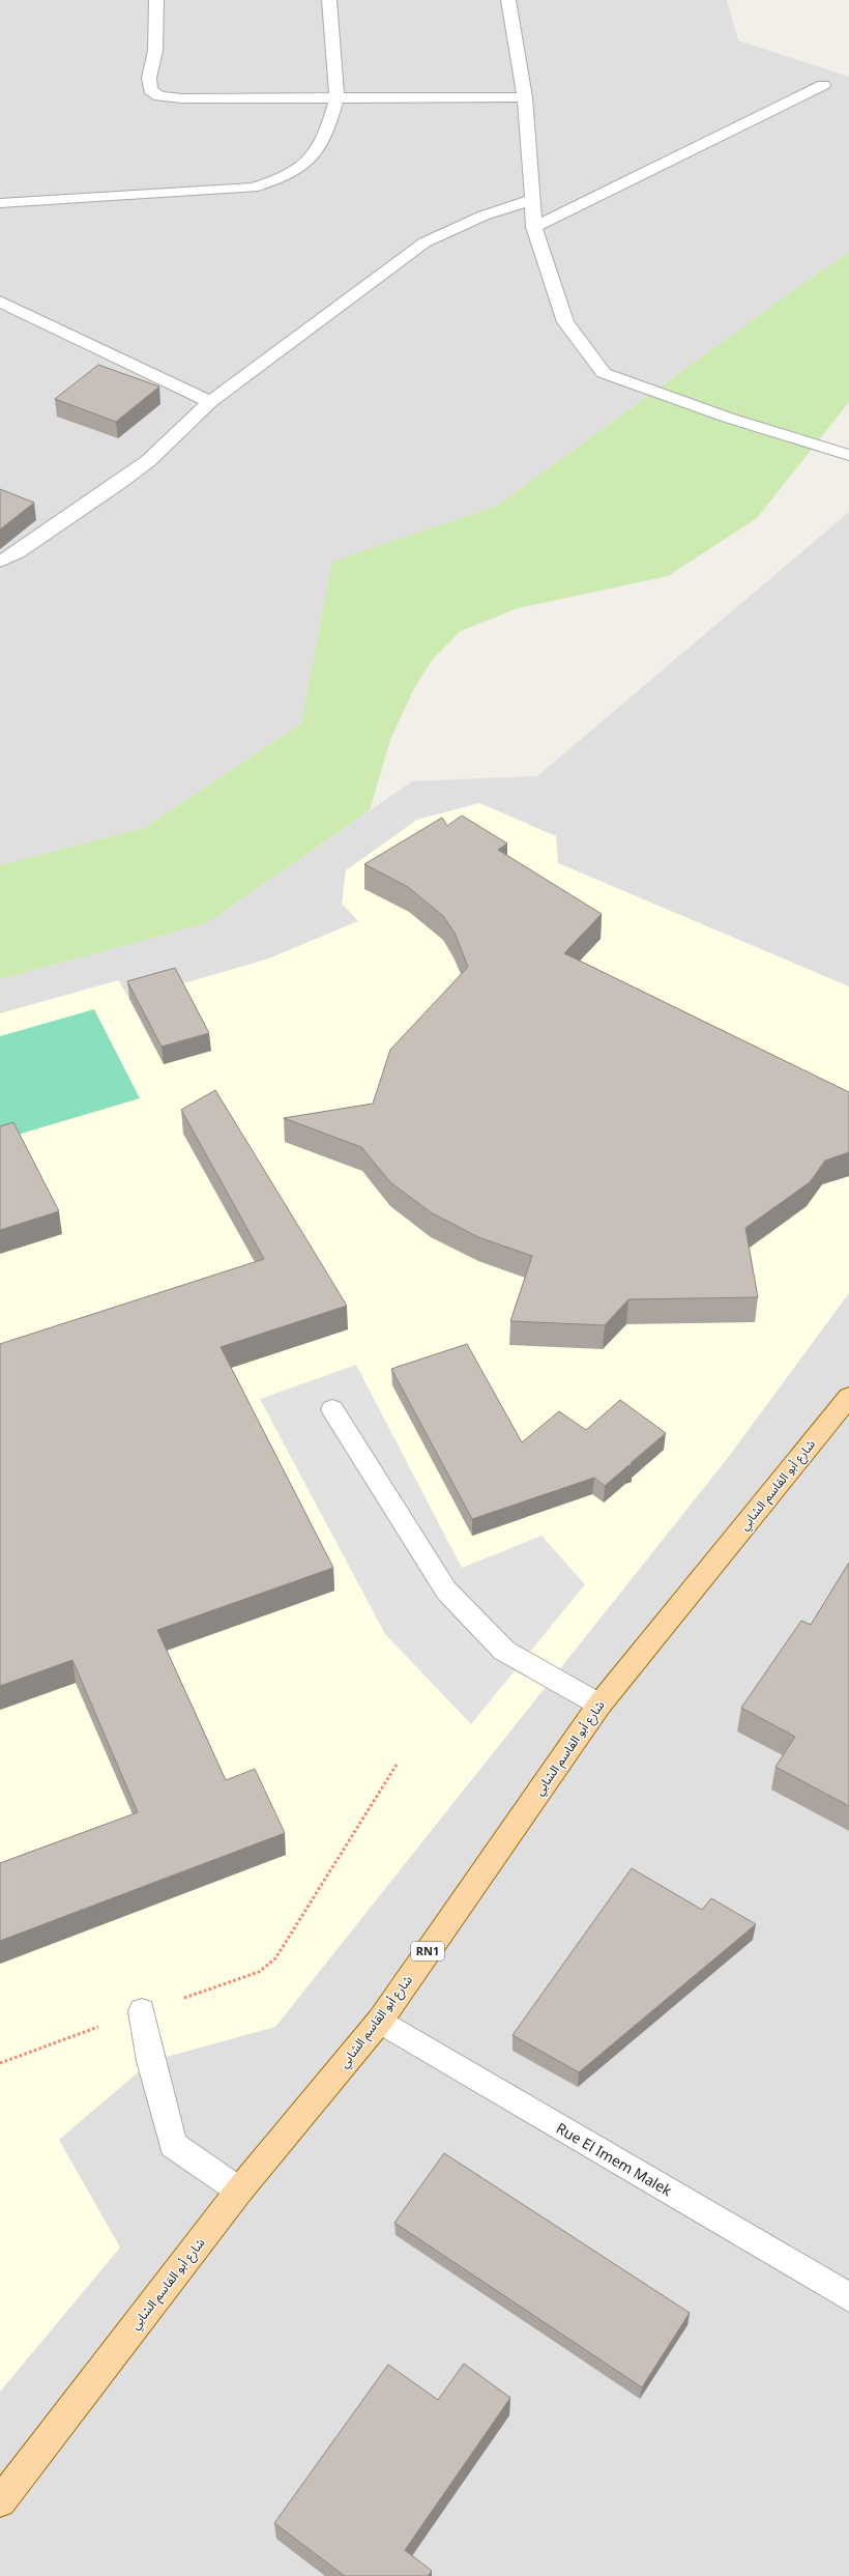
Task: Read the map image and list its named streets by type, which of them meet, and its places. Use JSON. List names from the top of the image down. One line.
{"streets":{"main road":["شارع أبو القاسم الشابي","RN1"],"street":["Rue El Imem Malek"]},"crossings":[["شارع أبو القاسم الشابي","Rue El Imem Malek"]]}
